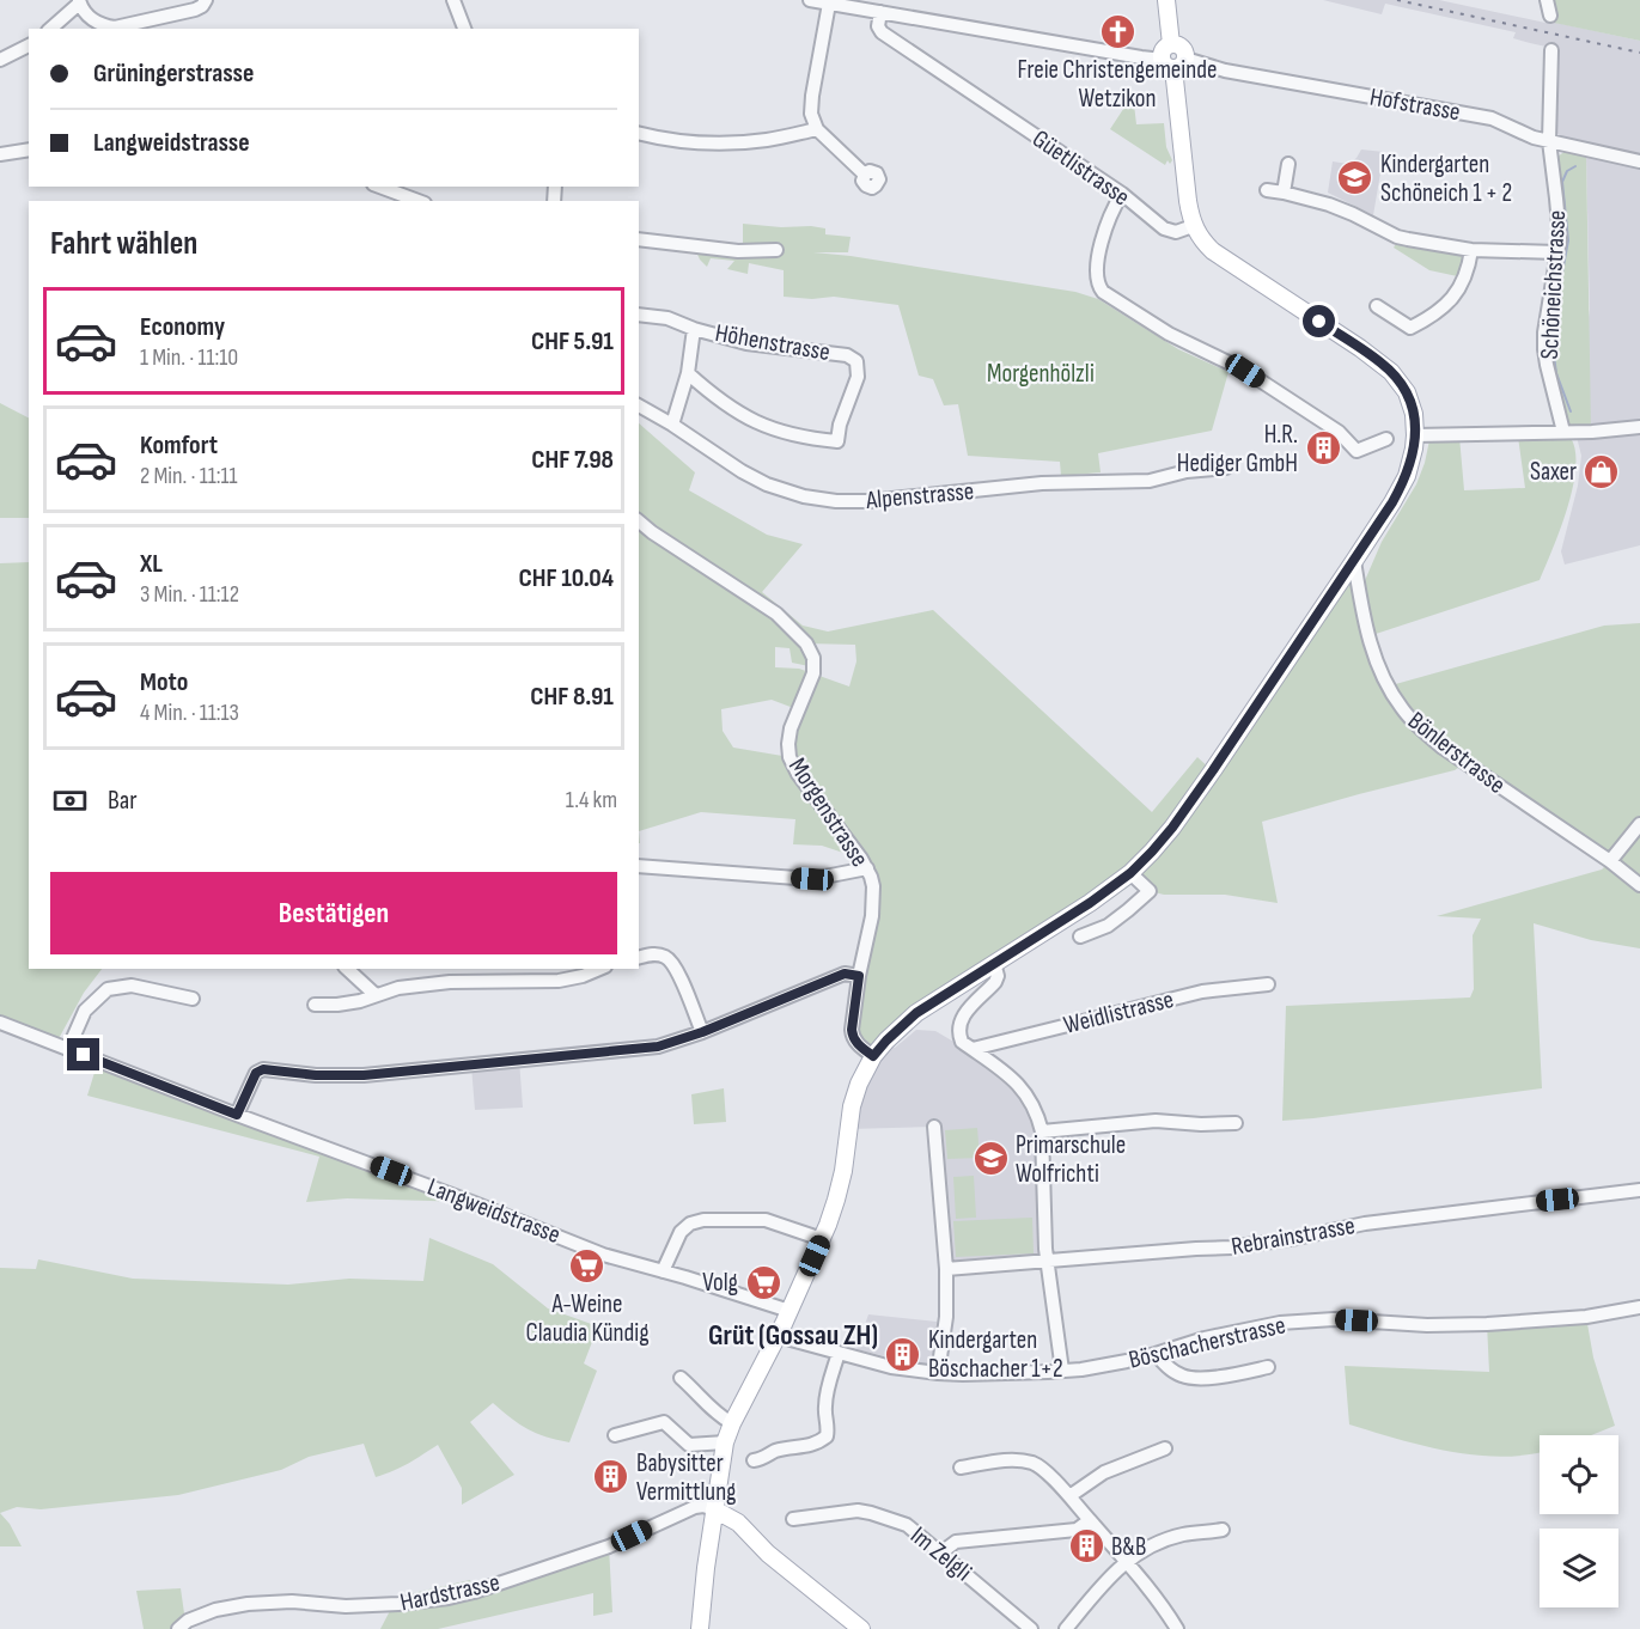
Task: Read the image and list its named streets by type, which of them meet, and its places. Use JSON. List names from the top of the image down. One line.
{"streets":{"street":["Hofstrasse","Güetlistrasse","Schöneichstrasse","Höhenstrasse","Alpenstrasse","Bönlerstrasse","Morgenstrasse","Weidlistrasse","Langweidstrasse","Rebrainstrasse","Böschacherstrasse","Im Zelgli","Hardstrasse"]},"crossings":[["Hofstrasse","Güetlistrasse"],["Hofstrasse","Schöneichstrasse"],["Höhenstrasse","Alpenstrasse"]],"districts":["Grüt (Gossau ZH)"],"parks":["Morgenhölzli"],"places":{"church":["Freie Christengemeinde Wetzikon"],"school or university":["Kindergarten Schöneich 1 + 2","Primarschule Wolfrichti"],"building":["H.R. Hediger GmbH","Kindergarten Böschacher 1+2","Babysitter Vermittlung","B&B"],"shop":["Saxer"],"supermarket":["A-Weine Claudia Kündig","Volg"]},"page":{"banner":["Grüningerstrasse","Langweidstrasse"],"heading":"Fahrt wählen","list":[{"name":"Economy","note":"1 Min. · 11:10","value":"CHF 5.91"},{"name":"Komfort","note":"2 Min. · 11:11","value":"CHF 7.98"},{"name":"XL","note":"3 Min. · 11:12","value":"CHF 10.04"},{"name":"Moto","note":"4 Min. · 11:13","value":"CHF 8.91"}],"pay":["Bar","1.4 km"],"buttons":"Bestätigen"}}
